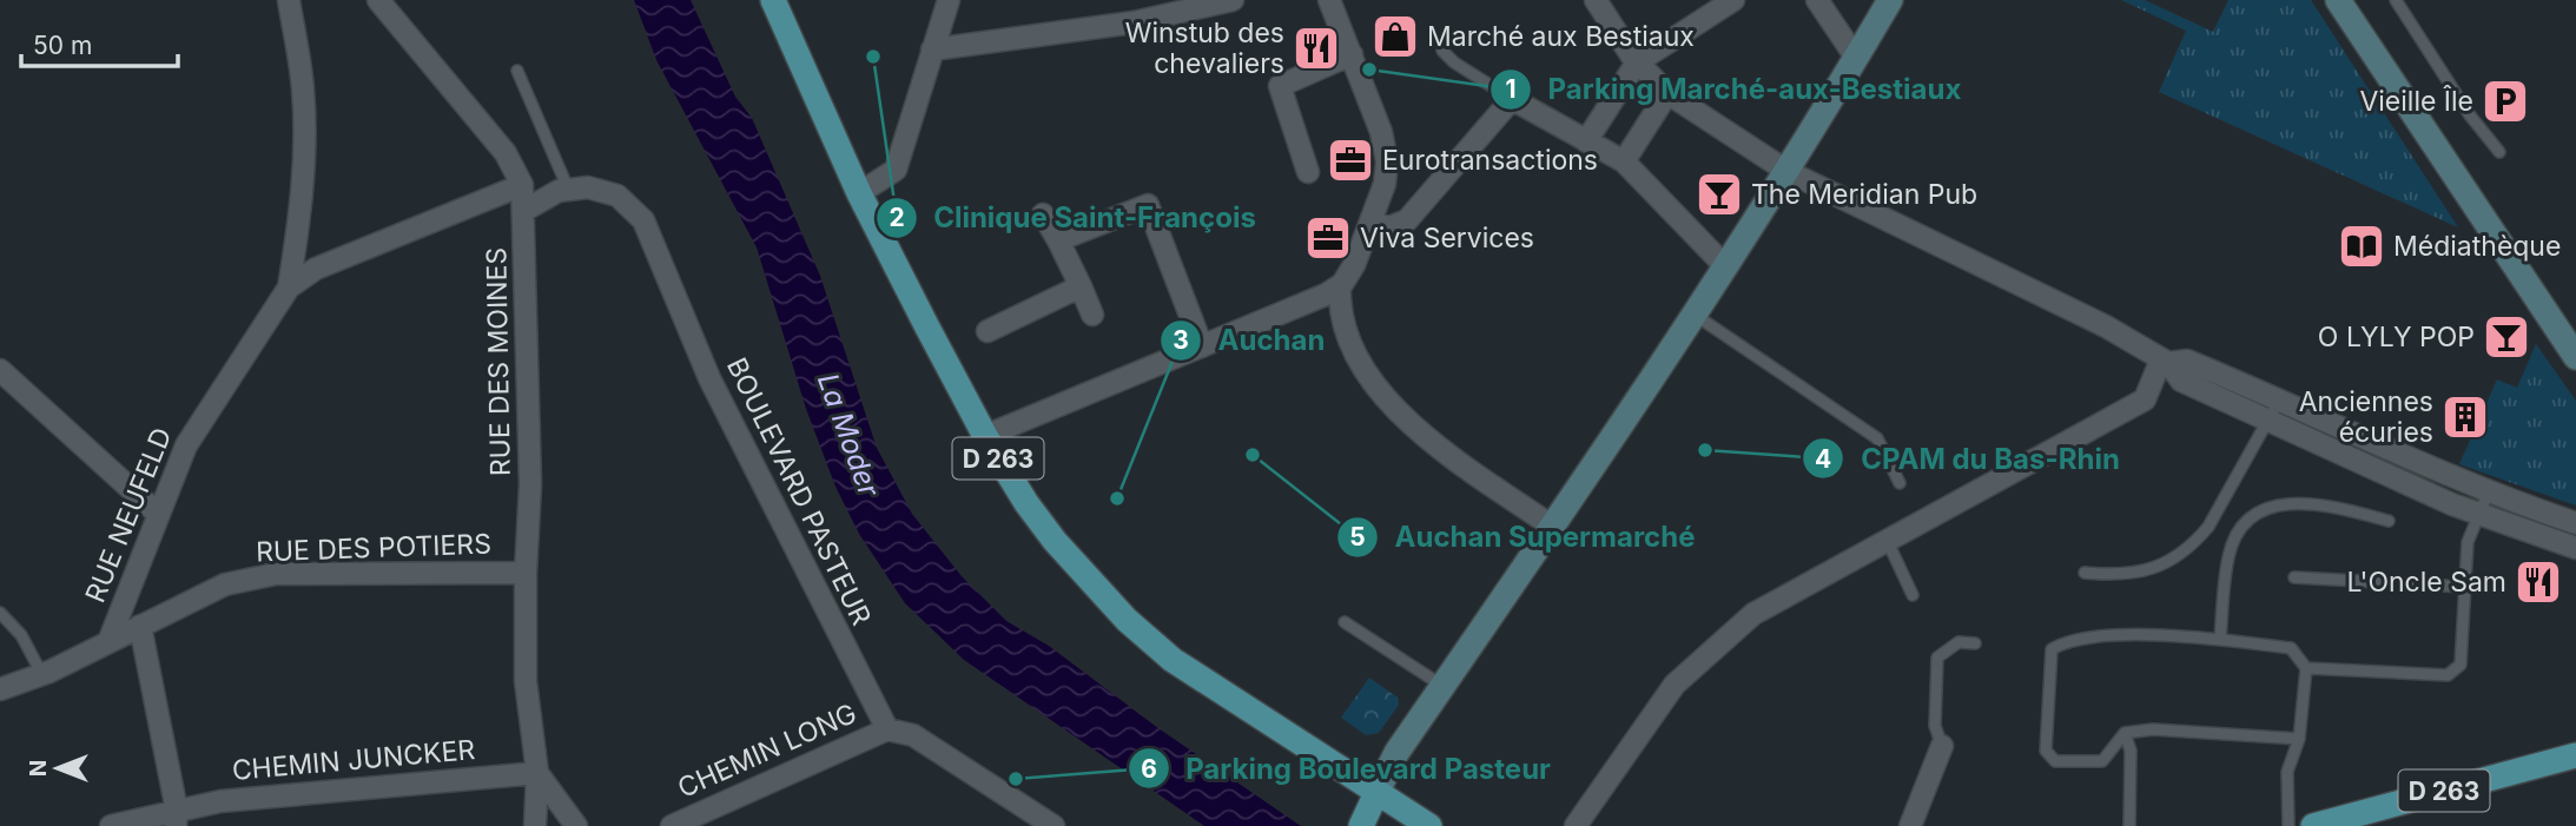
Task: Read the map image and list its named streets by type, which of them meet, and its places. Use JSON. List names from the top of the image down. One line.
{"streets":{"main road":["D 263"],"street":["RUE DES MOINES","BOULEVARD PASTEUR","RUE NEUFELD","RUE DES POTIERS","CHEMIN LONG","CHEMIN JUNCKER"]},"crossings":[["RUE DES MOINES","RUE NEUFELD"],["RUE DES MOINES","RUE DES POTIERS"],["RUE DES MOINES","CHEMIN JUNCKER"],["BOULEVARD PASTEUR","CHEMIN LONG"],["RUE NEUFELD","RUE DES POTIERS"]],"water":["La Moder"],"places":{"shop":["Marché aux Bestiaux"],"restaurant":["Winstub des chevaliers","L'Oncle Sam"],"other":["Clinique Saint-François","Parking Marché-aux-Bestiaux","CPAM du Bas-Rhin","Auchan Supermarché","Auchan","Parking Boulevard Pasteur"],"parking":["Vieille Île"],"office":["Eurotransactions","Viva Services"],"bar":["The Meridian Pub","O LYLY POP"],"library":["Médiathèque"],"building":["Anciennes écuries"]},"scale_bar":"50 m","north":"left"}
